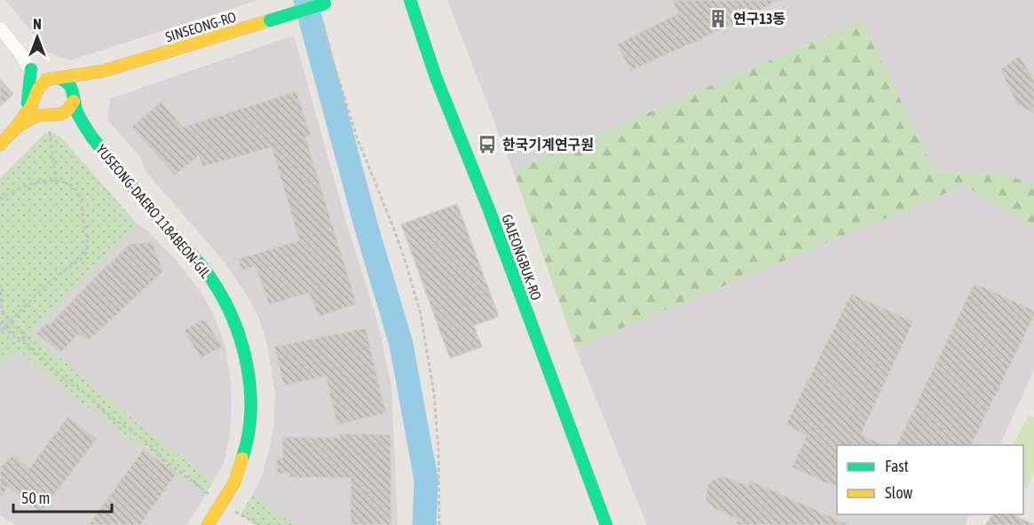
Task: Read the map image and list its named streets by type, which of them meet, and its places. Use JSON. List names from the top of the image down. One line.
{"streets":{"street":["SINSEONG-RO","YUSEONG-DAERO 1184BEON-GIL","GAJEONGBUK-RO"]},"places":{"building":["연구13동"],"bus stop":["한국기계연구원"]},"legend":["Fast","Slow"],"scale_bar":"50 m","north":"top"}
